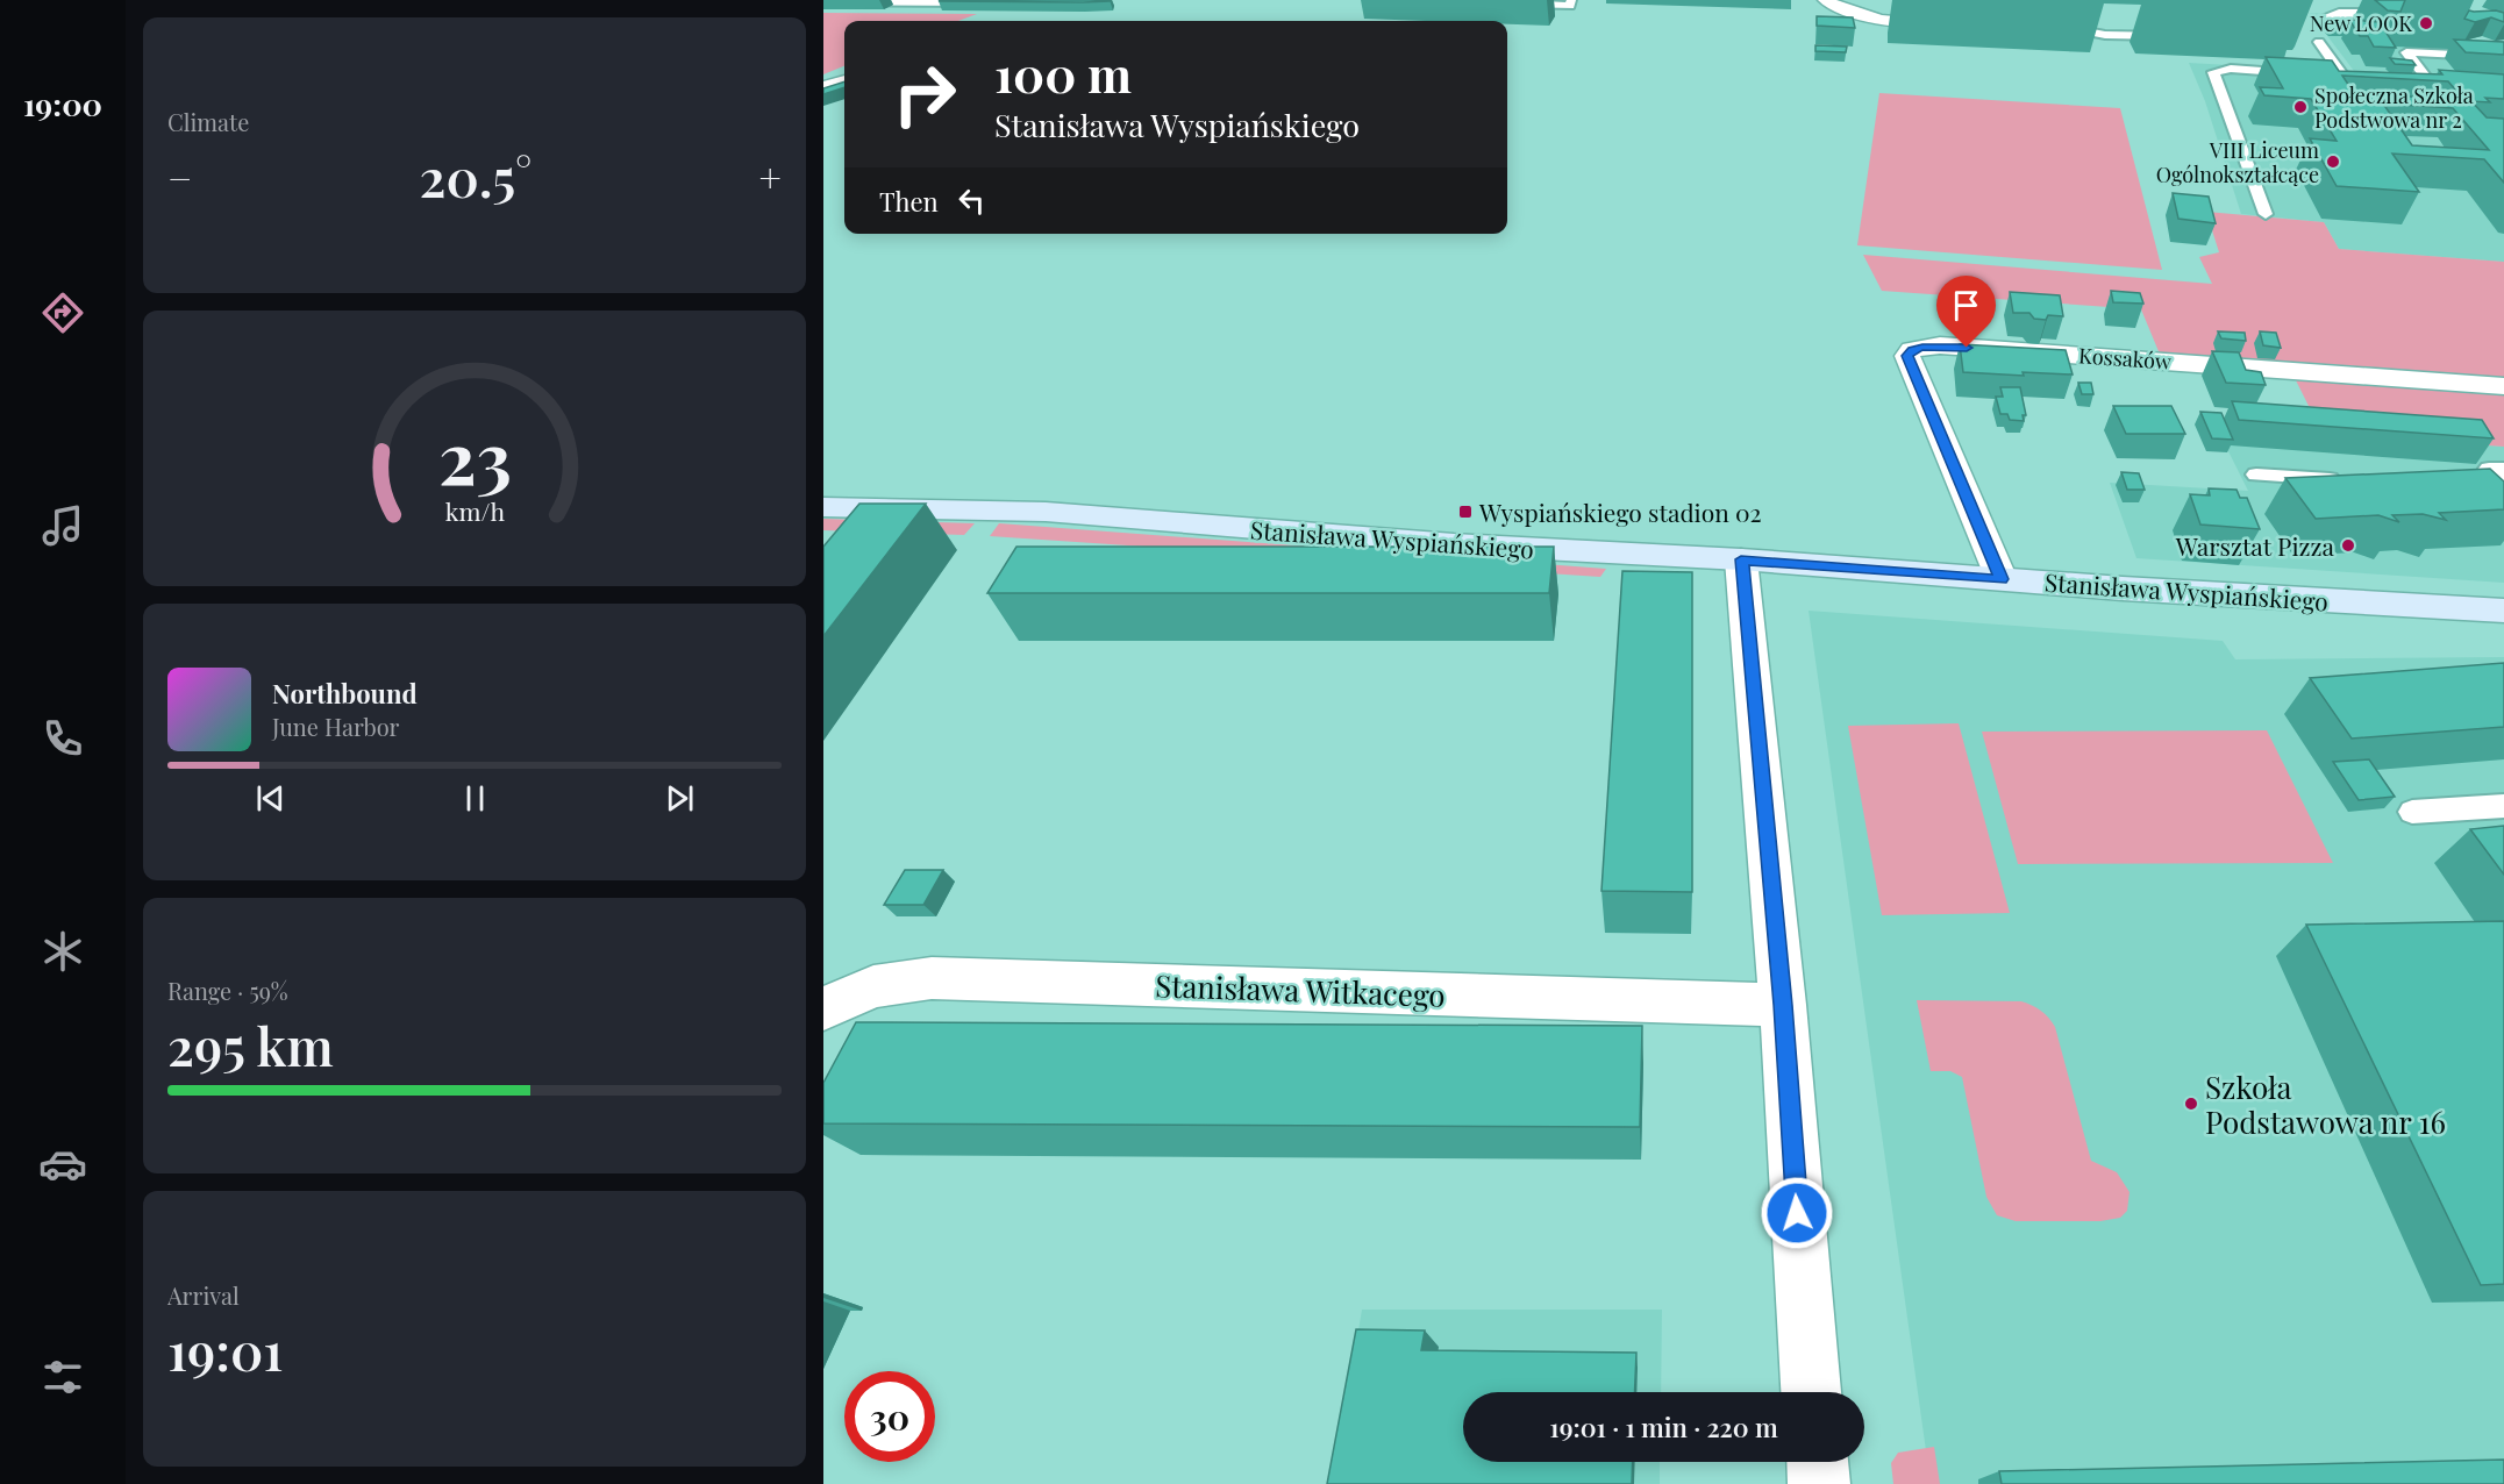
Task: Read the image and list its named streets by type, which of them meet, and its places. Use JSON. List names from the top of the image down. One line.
{"streets":{"street":["Kossaków","Stanisława Wyspiańskiego","Stanisława Witkacego"]},"crossings":[["Kossaków","Stanisława Wyspiańskiego"]],"places":{"other":["New LOOK","Społeczna Szkoła Podstwowa nr 2","VIII Liceum Ogólnokształcące","Warsztat Pizza","Szkoła Podstawowa nr 16"],"transit":["Wyspiańskiego stadion 02"]},"page":{"tabs":"19:00","tile":["Climate",["Range · 59%","295 km"],["Arrival","19:01"]],"turn":["100 m","Stanisława Wyspiańskiego"],"heat":["−","20.5°","+"],"then":"Then","song":["Northbound","June Harbor"],"limit":"30","trip":"19:01 · 1 min · 220 m","gauge":["23","km/h"]}}
